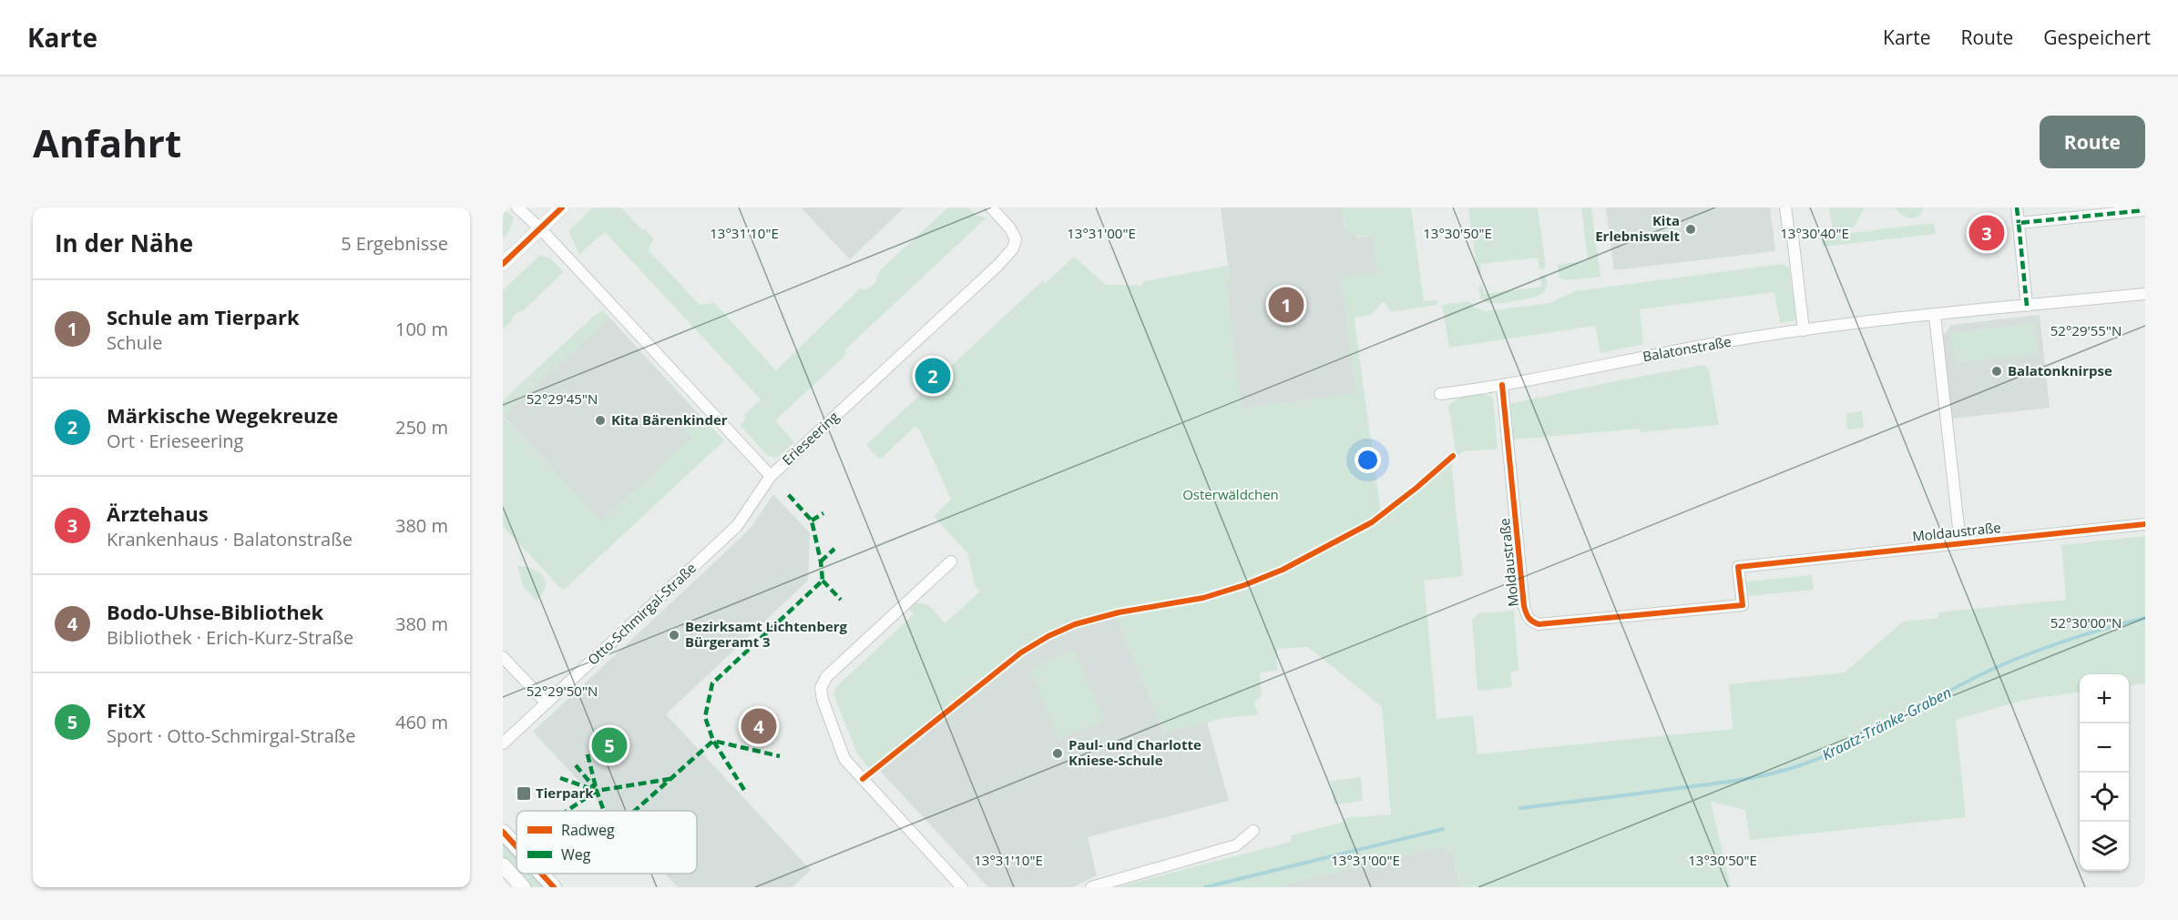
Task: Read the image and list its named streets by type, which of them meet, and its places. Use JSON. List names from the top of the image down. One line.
{"streets":{"street":["Balatonstraße","Erieseering","Moldaustraße","Otto-Schmirgal-Straße"]},"crossings":[["Balatonstraße","Moldaustraße"],["Erieseering","Otto-Schmirgal-Straße"]],"water":["Kraatz-Tränke-Graben"],"parks":["Osterwäldchen"],"places":{"other":["Kita Erlebniswelt","Balatonknirpse","Kita Bärenkinder","Bezirksamt Lichtenberg Bürgeramt 3","Paul- und Charlotte Kniese-Schule"],"transit":["Tierpark"]},"legend":["Radweg","Weg"],"page":{"header":"Karte","nav":["Karte","Route","Gespeichert"],"buttons":"Route","title":"Anfahrt","heading":["In der Nähe","5 Ergebnisse"],"pins":["3","1","2","4","5"],"list":[{"mark":"1","name":"Schule am Tierpark","note":"Schule","value":"100 m"},{"mark":"2","name":"Märkische Wegekreuze","note":"Ort · Erieseering","value":"250 m"},{"mark":"3","name":"Ärztehaus","note":"Krankenhaus · Balatonstraße","value":"380 m"},{"mark":"4","name":"Bodo-Uhse-Bibliothek","note":"Bibliothek · Erich-Kurz-Straße","value":"380 m"},{"mark":"5","name":"FitX","note":"Sport · Otto-Schmirgal-Straße","value":"460 m"}],"map_buttons":["+","−"]},"coordinates":["13°31'10\"E","13°31'00\"E","13°30'50\"E","13°30'40\"E","52°29'55\"N","52°29'45\"N","52°30'00\"N","52°29'50\"N"]}
